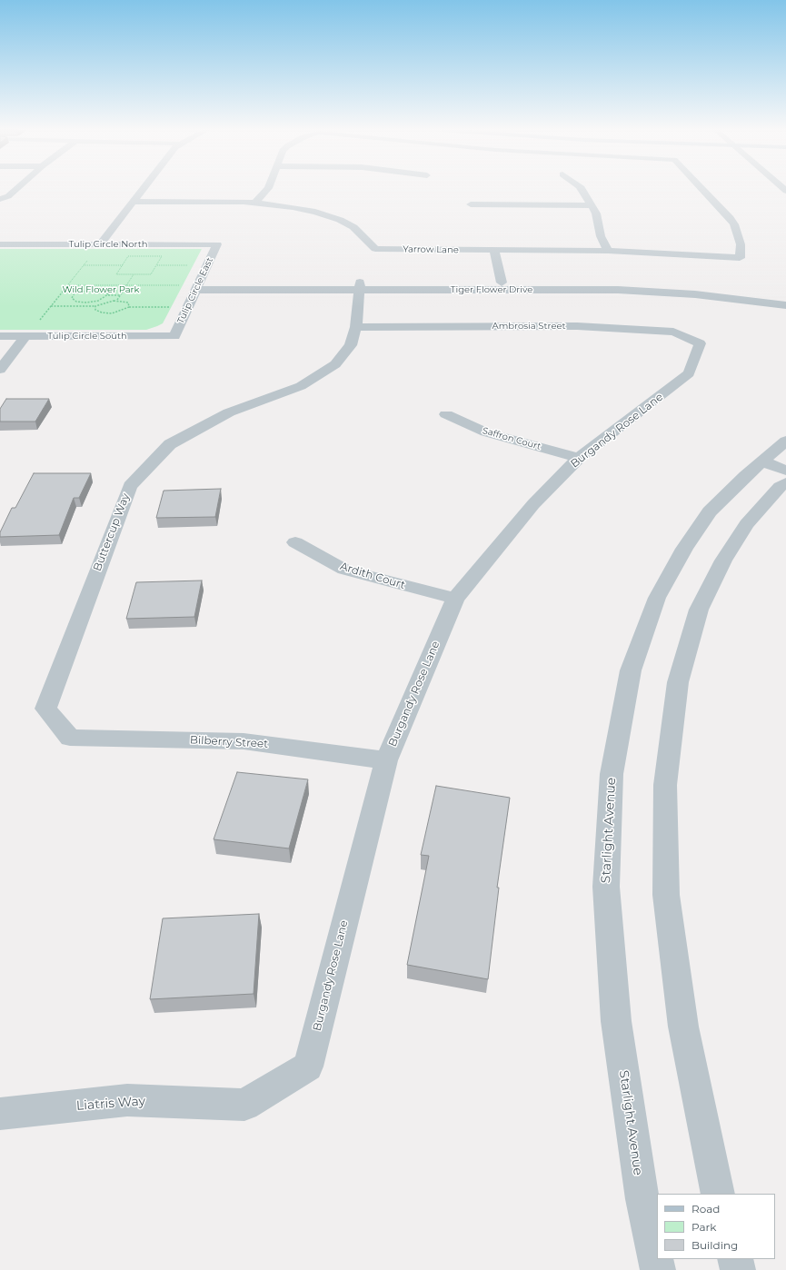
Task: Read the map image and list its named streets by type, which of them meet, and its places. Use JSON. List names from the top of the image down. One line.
{"streets":{"street":["Tulip Circle North","Yarrow Lane","Tiger Flower Drive","Tulip Circle East","Ambrosia Street","Tulip Circle South","Burgandy Rose Lane","Saffron Court","Buttercup Way","Ardith Court","Bilberry Street","Starlight Avenue","Liatris Way"]},"crossings":[["Tulip Circle North","Tulip Circle East"],["Tiger Flower Drive","Tulip Circle East"],["Tiger Flower Drive","Buttercup Way"],["Tulip Circle East","Tulip Circle South"],["Ambrosia Street","Burgandy Rose Lane"],["Ambrosia Street","Buttercup Way"],["Burgandy Rose Lane","Saffron Court"],["Burgandy Rose Lane","Ardith Court"],["Burgandy Rose Lane","Bilberry Street"],["Burgandy Rose Lane","Liatris Way"],["Buttercup Way","Bilberry Street"]],"parks":["Wild Flower Park"],"legend":["Road","Park","Building"]}
